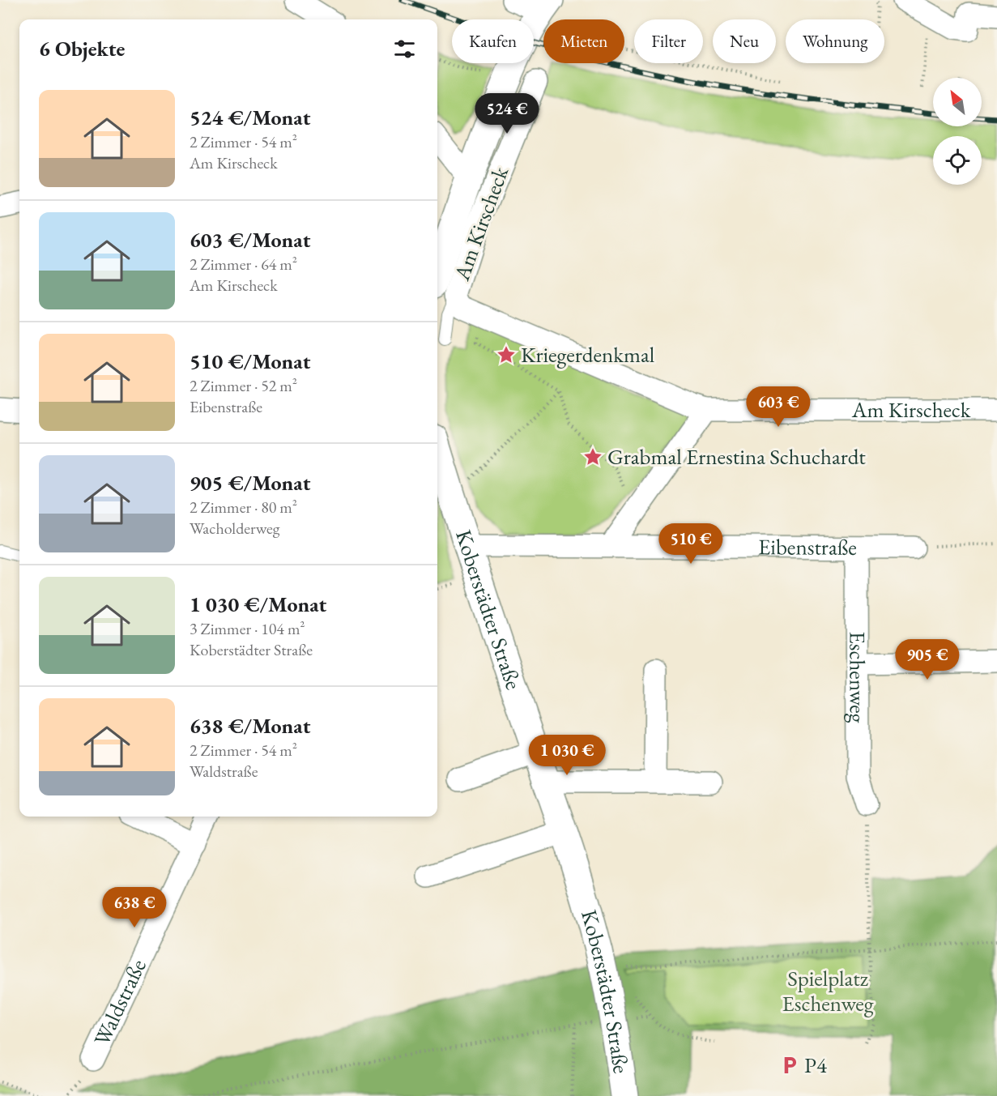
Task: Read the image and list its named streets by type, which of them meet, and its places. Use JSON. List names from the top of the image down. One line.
{"streets":{"street":["Am Kirscheck","Eibenstraße","Koberstädter Straße","Eschenweg","Waldstraße"]},"crossings":[["Eibenstraße","Koberstädter Straße"],["Eibenstraße","Eschenweg"]],"parks":["Spielplatz Eschenweg"],"places":{"place":["Kriegerdenkmal","Grabmal Ernestina Schuchardt"],"parking":["P4"]},"north":"top left","page":{"chip":["Kaufen","Mieten","Filter","Neu","Wohnung"],"heading":"6 Objekte","list":[{"name":"524 €/Monat","note":"2 Zimmer · 54 m² · Am Kirscheck"},{"name":"603 €/Monat","note":"2 Zimmer · 64 m² · Am Kirscheck"},{"name":"510 €/Monat","note":"2 Zimmer · 52 m² · Eibenstraße"},{"name":"905 €/Monat","note":"2 Zimmer · 80 m² · Wacholderweg"},{"name":"1 030 €/Monat","note":"3 Zimmer · 104 m² · Koberstädter Straße"},{"name":"638 €/Monat","note":"2 Zimmer · 54 m² · Waldstraße"}],"price":["524 €","603 €","510 €","905 €","1 030 €","638 €"]}}
